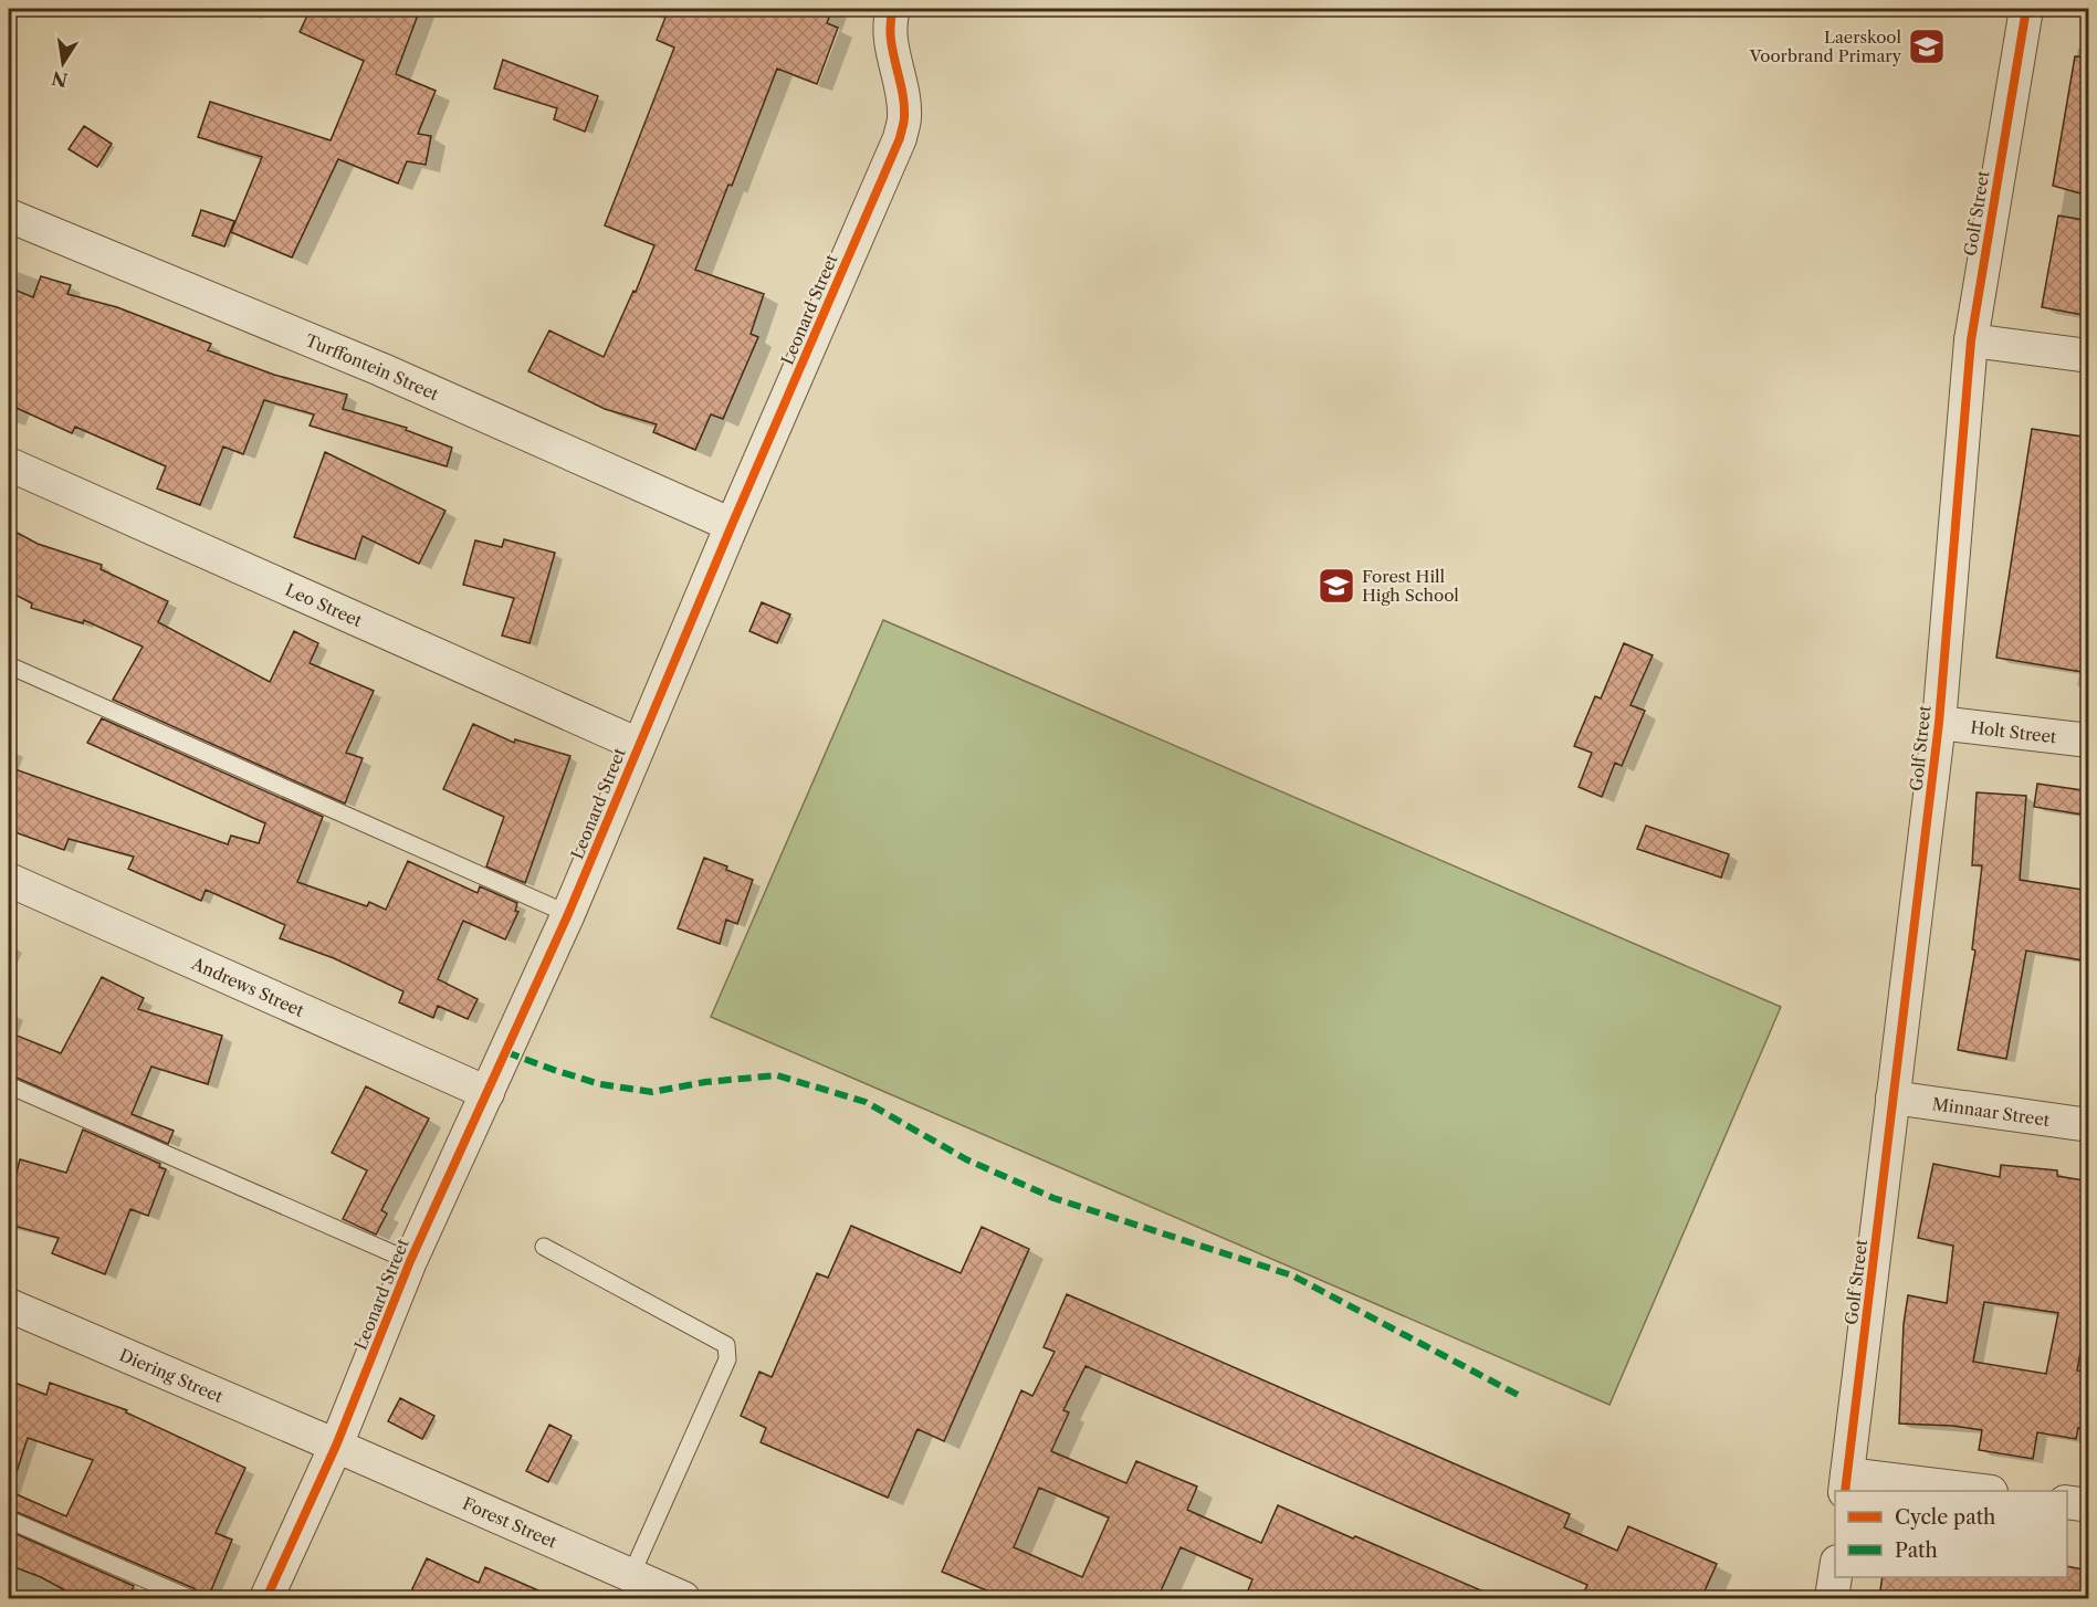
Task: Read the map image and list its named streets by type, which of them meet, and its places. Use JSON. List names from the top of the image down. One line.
{"streets":{"street":["Golf Street","Leonard Street","Turffontein Street","Leo Street","Holt Street","Andrews Street","Minnaar Street","Diering Street","Forest Street"]},"crossings":[["Golf Street","Holt Street"],["Golf Street","Minnaar Street"],["Leonard Street","Turffontein Street"],["Leonard Street","Leo Street"],["Leonard Street","Andrews Street"],["Leonard Street","Diering Street"],["Leonard Street","Forest Street"],["Diering Street","Forest Street"]],"places":{"school or university":["Laerskool Voorbrand Primary","Forest Hill High School"]},"legend":["Cycle path","Path"],"north":"bottom"}
